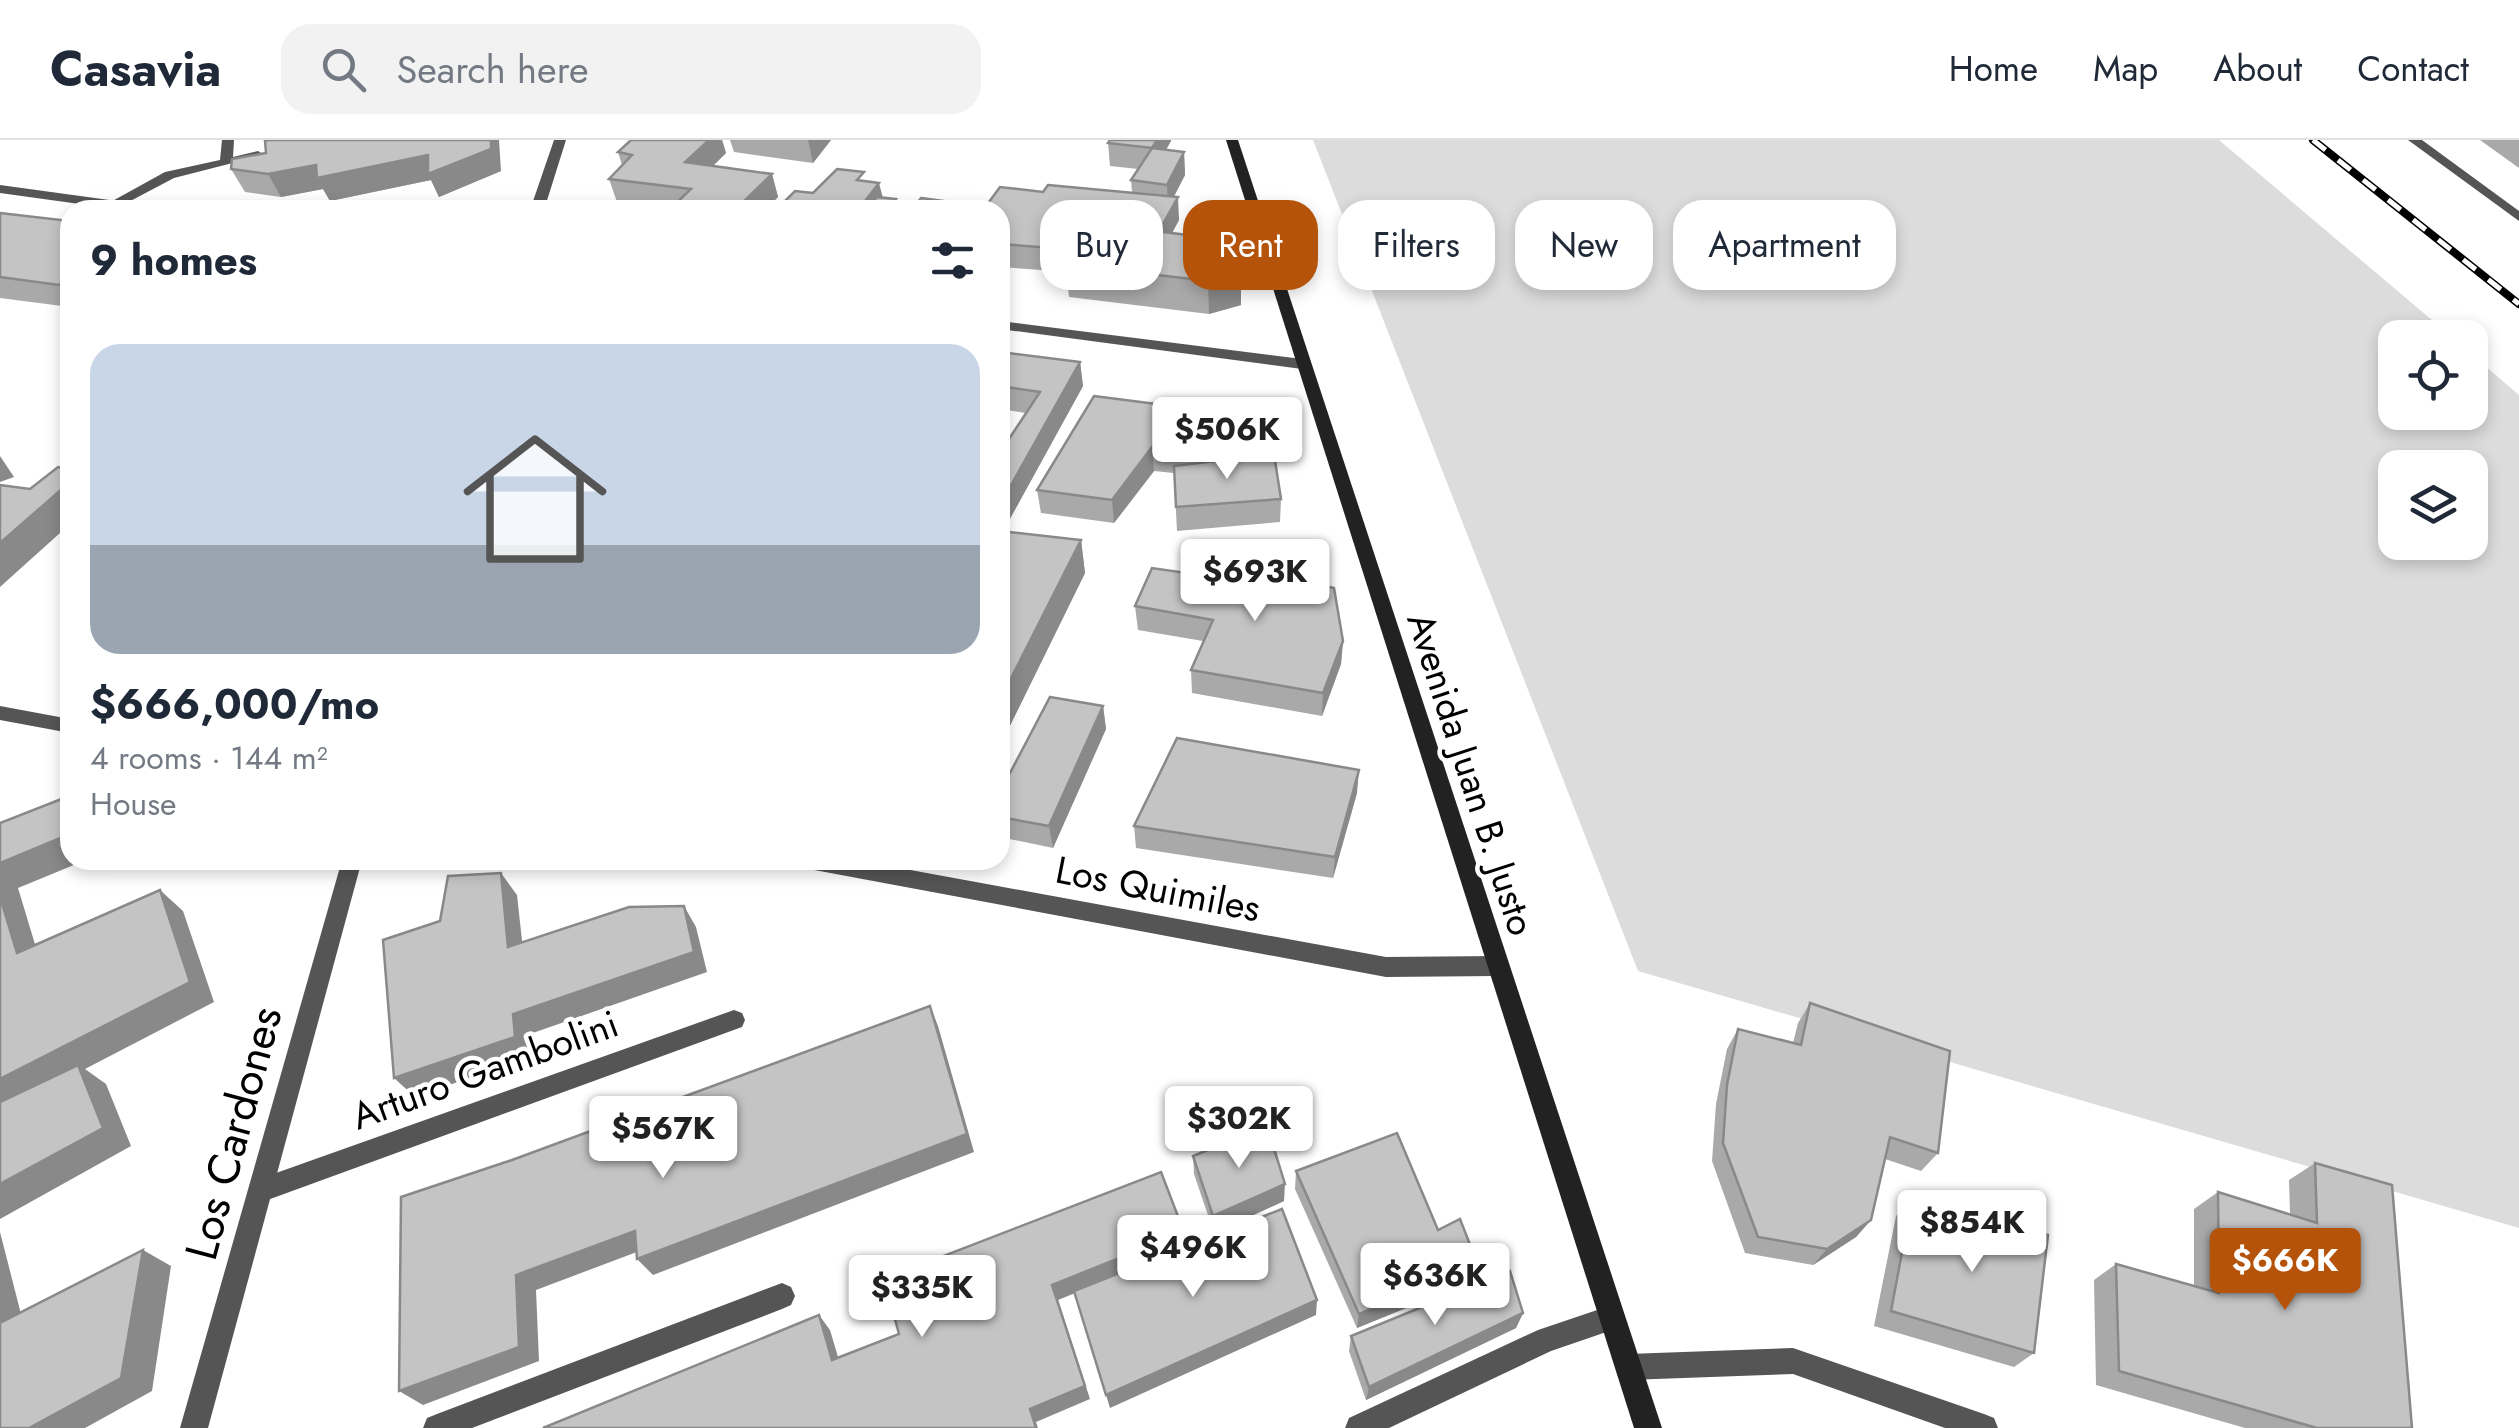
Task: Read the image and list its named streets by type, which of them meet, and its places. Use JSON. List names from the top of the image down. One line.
{"streets":{"street":["Avenida Juan B. Justo","Los Quimiles","Arturo Gambolini","Los Cardones"]},"crossings":[["Avenida Juan B. Justo","Los Quimiles"],["Arturo Gambolini","Los Cardones"]],"page":{"header":"Casavia","search":"Search here","nav":["Home","Map","About","Contact"],"chip":["Buy","Rent","Filters","New","Apartment"],"heading":"9 homes","list":[{"name":"$666,000/mo","note":"4 rooms · 144 m² · House"}],"price":["$506K","$693K","$302K","$567K","$854K","$496K","$666K","$636K","$335K"]}}
